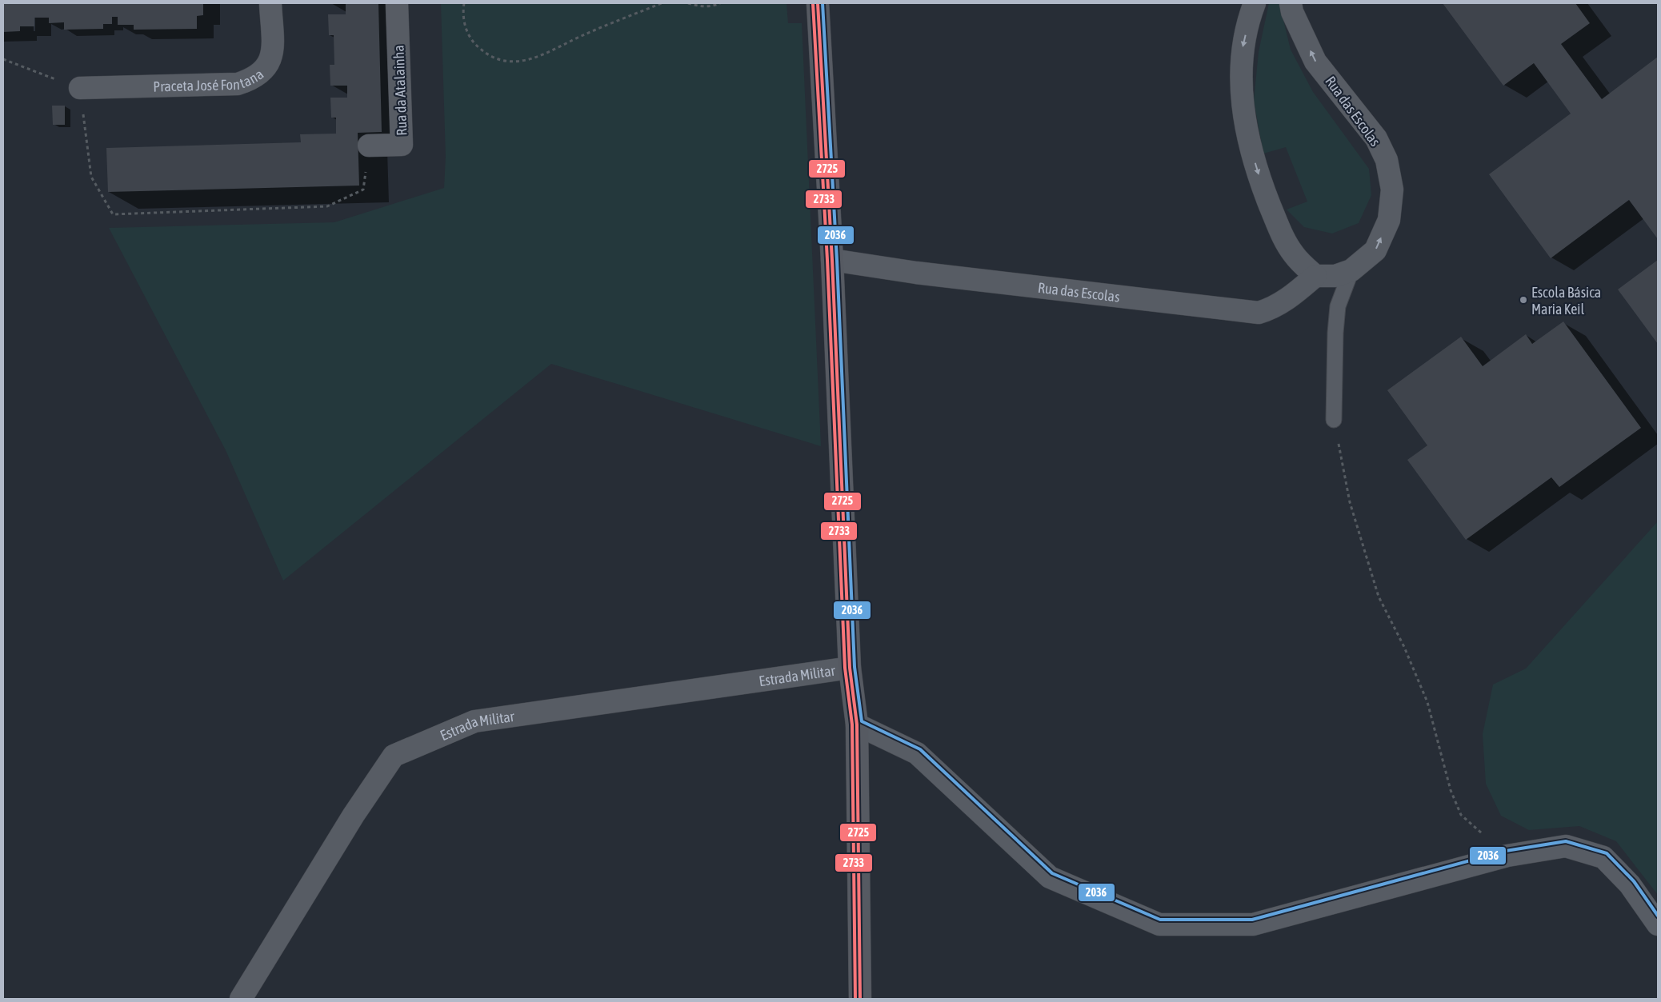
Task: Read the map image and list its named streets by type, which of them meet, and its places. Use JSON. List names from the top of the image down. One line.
{"streets":{"street":["Praceta José Fontana","Rua da Atalainha","Rua das Escolas","Estrada Militar"]},"places":["Escola Básica Maria Keil"],"lines":["transit line 2725","transit line 2733","transit line 2036"]}
